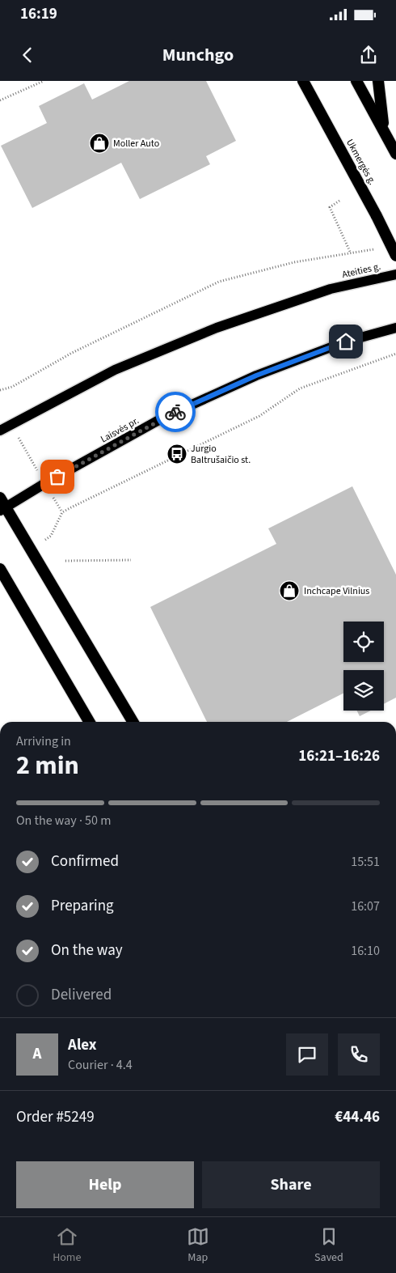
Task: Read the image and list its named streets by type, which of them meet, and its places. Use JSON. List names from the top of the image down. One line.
{"streets":{"highway":["Ukmergės g."],"main road":["Ateities g.","Laisvės pr."]},"places":{"shop":["Moller Auto","Inchcape Vilnius"],"bus stop":["Jurgio Baltrušaičio st."]},"page":{"status":"16:19","header":"Munchgo","heading":["2 min","Arriving in","16:21–16:26"],"panel":["Alex","Courier · 4.4","Order #5249","€44.46"],"bar":"On the way · 50 m","list":[["Confirmed","15:51"],["Preparing","16:07"],["On the way","16:10"],"Delivered"],"round":"A","buttons":["Help","Share"],"tabs":["Home","Map","Saved"]}}
